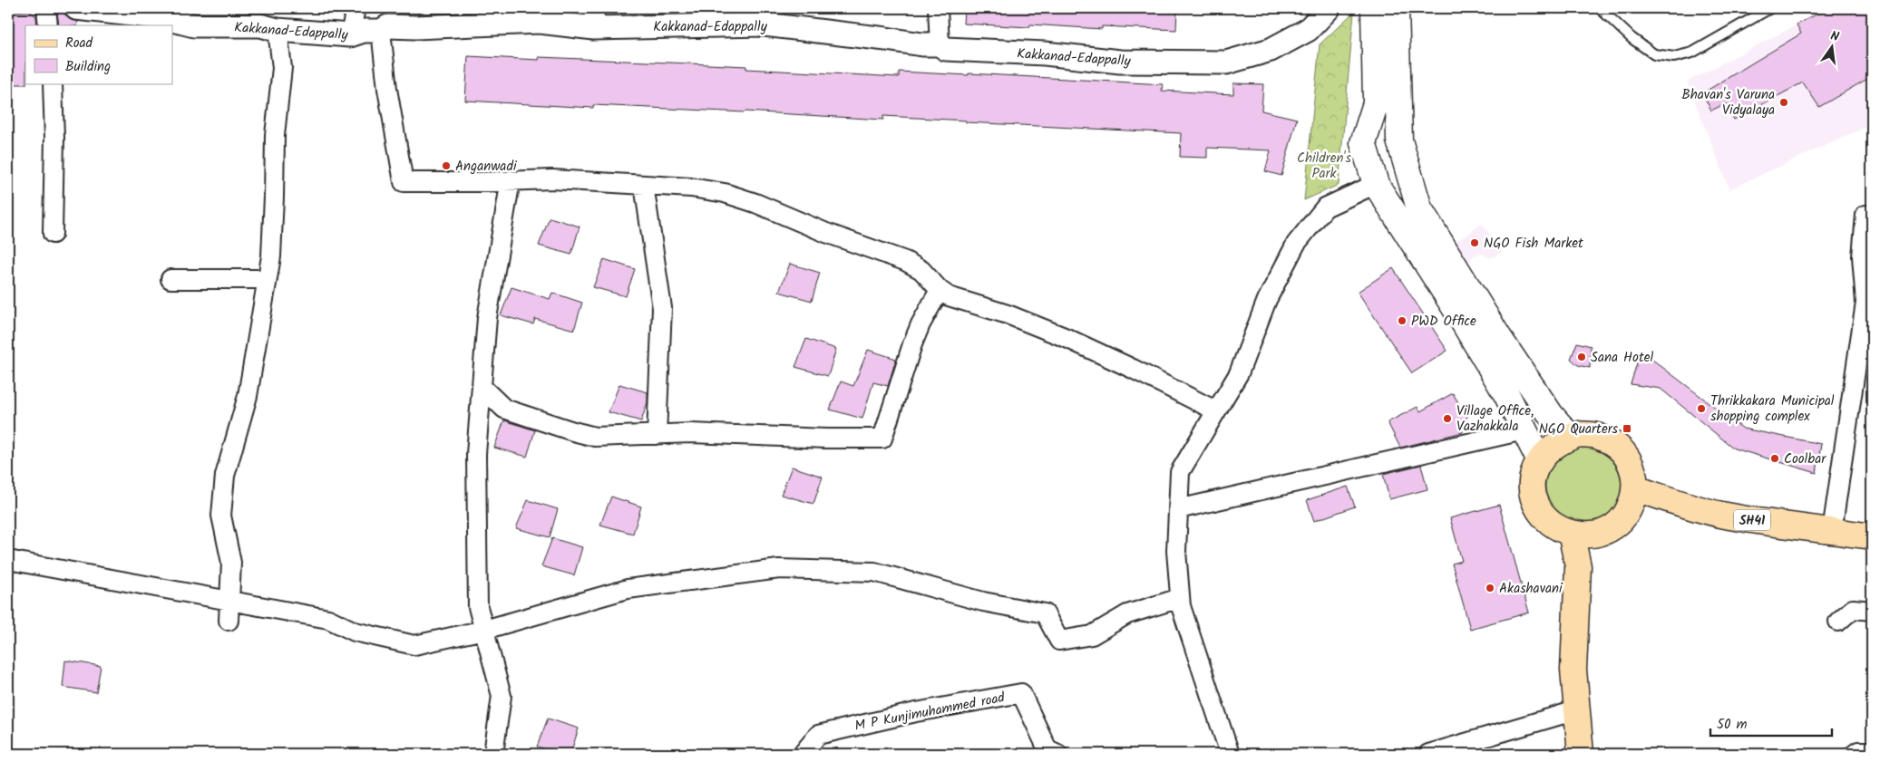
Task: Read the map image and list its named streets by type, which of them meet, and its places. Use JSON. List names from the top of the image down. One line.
{"streets":{"main road":["SH41"],"street":["Kakkanad-Edappally","M P Kunjimuhammed road"]},"parks":["Children's Park"],"places":{"other":["Bhavan's Varuna Vidyalaya","Anganwadi","NGO Fish Market","PWD Office","Sana Hotel","Thrikkakara Municipal shopping complex","Village Office, Vazhakkala","Coolbar","Akashavani"],"transit":["NGO Quarters"]},"legend":["Road","Building"],"scale_bar":"50 m","north":"top"}
